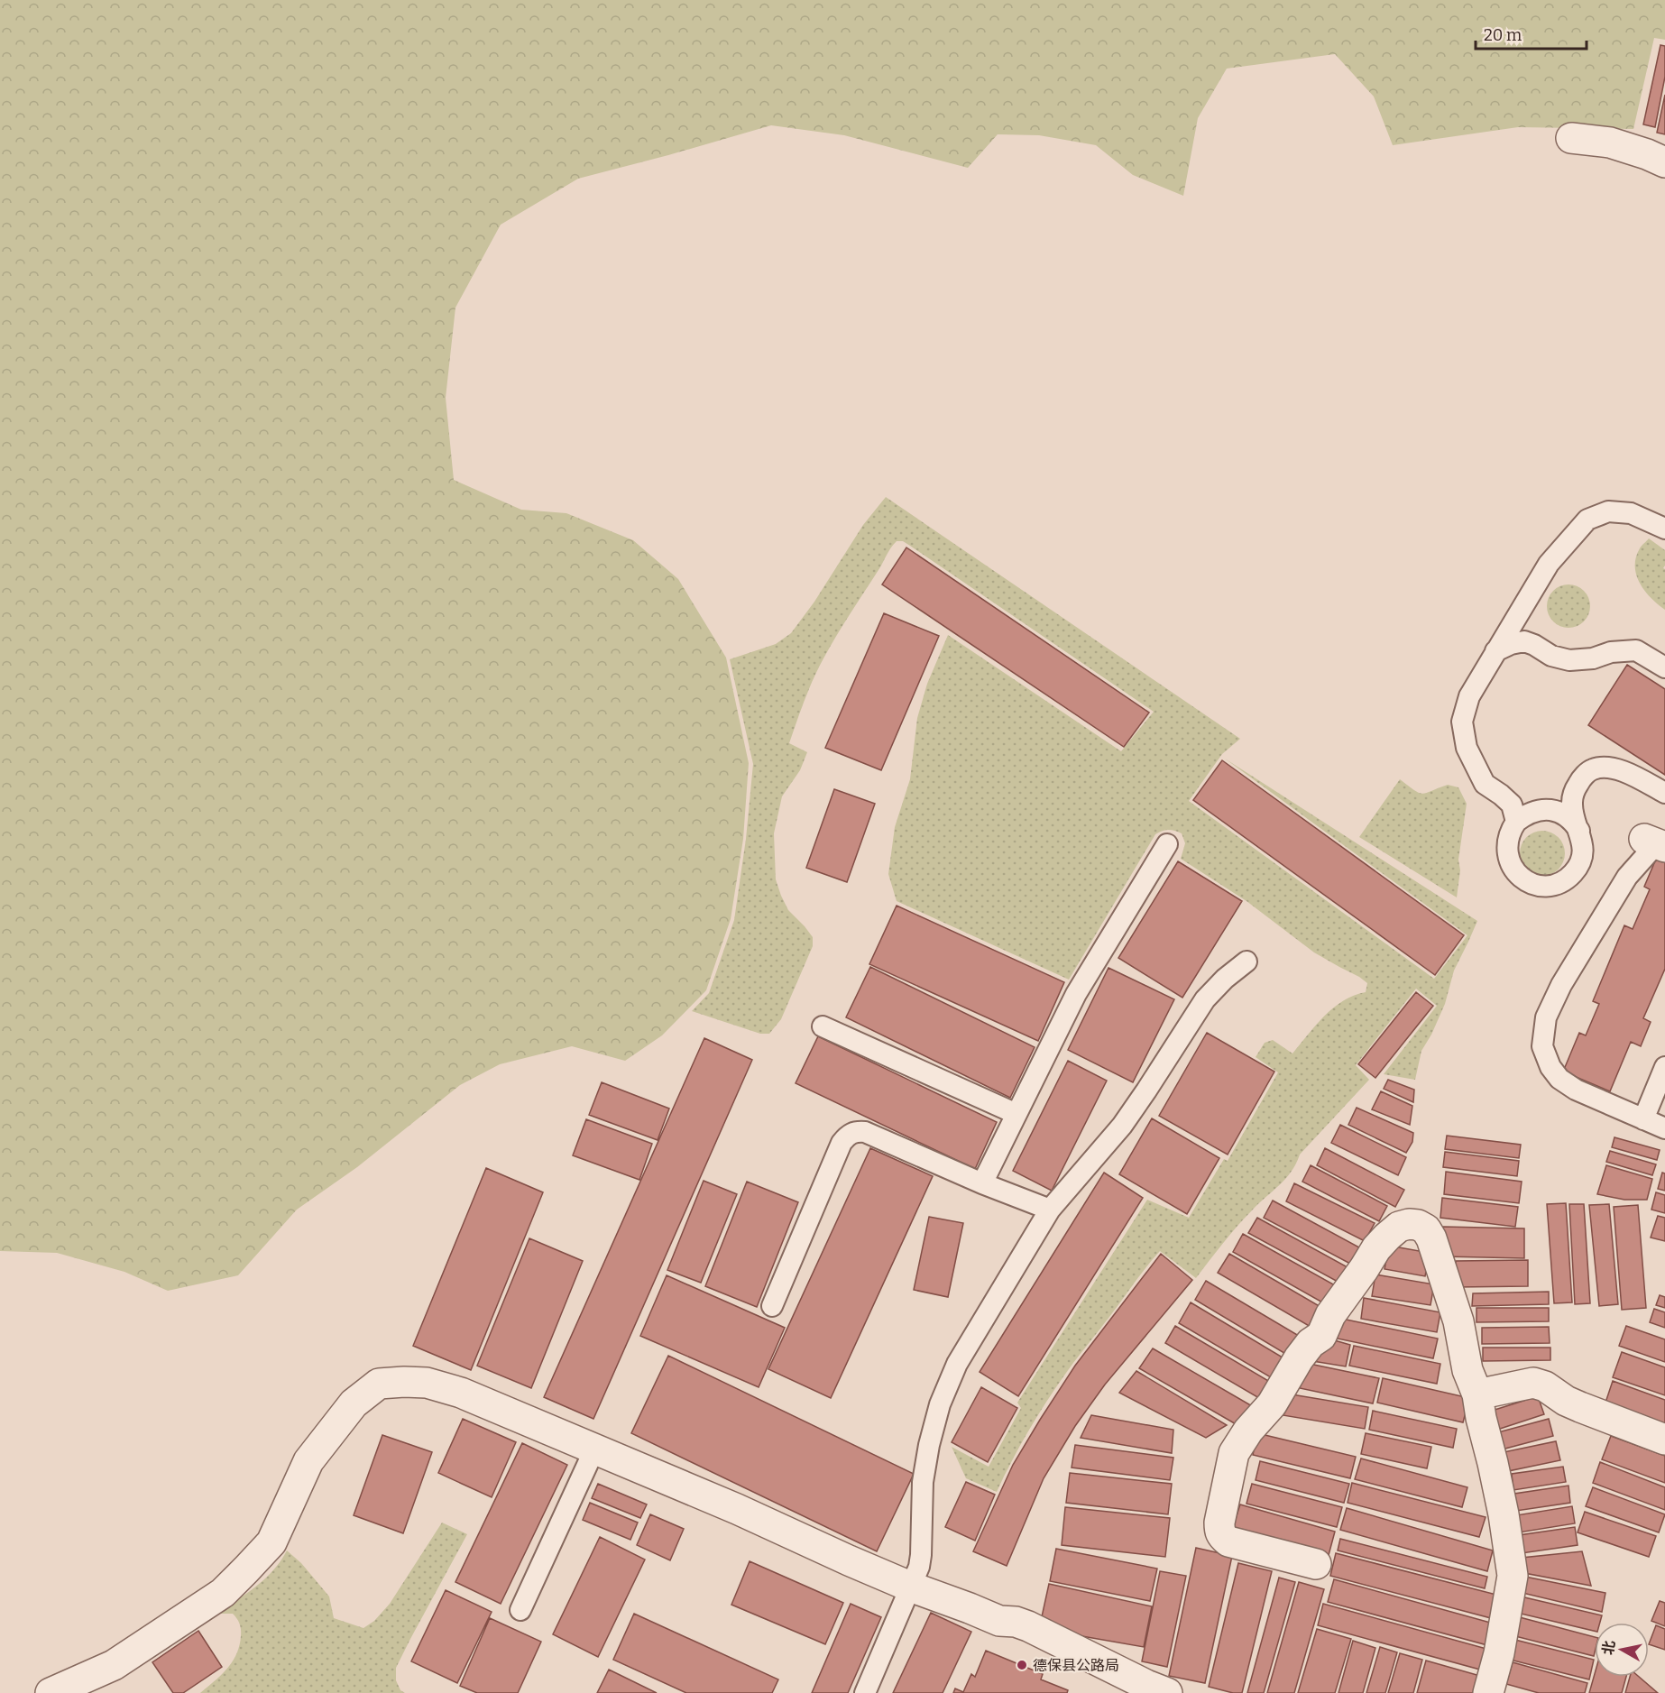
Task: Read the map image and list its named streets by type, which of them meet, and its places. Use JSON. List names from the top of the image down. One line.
{"places":["德保县公路局"],"scale_bar":"20 m","north":"left"}
